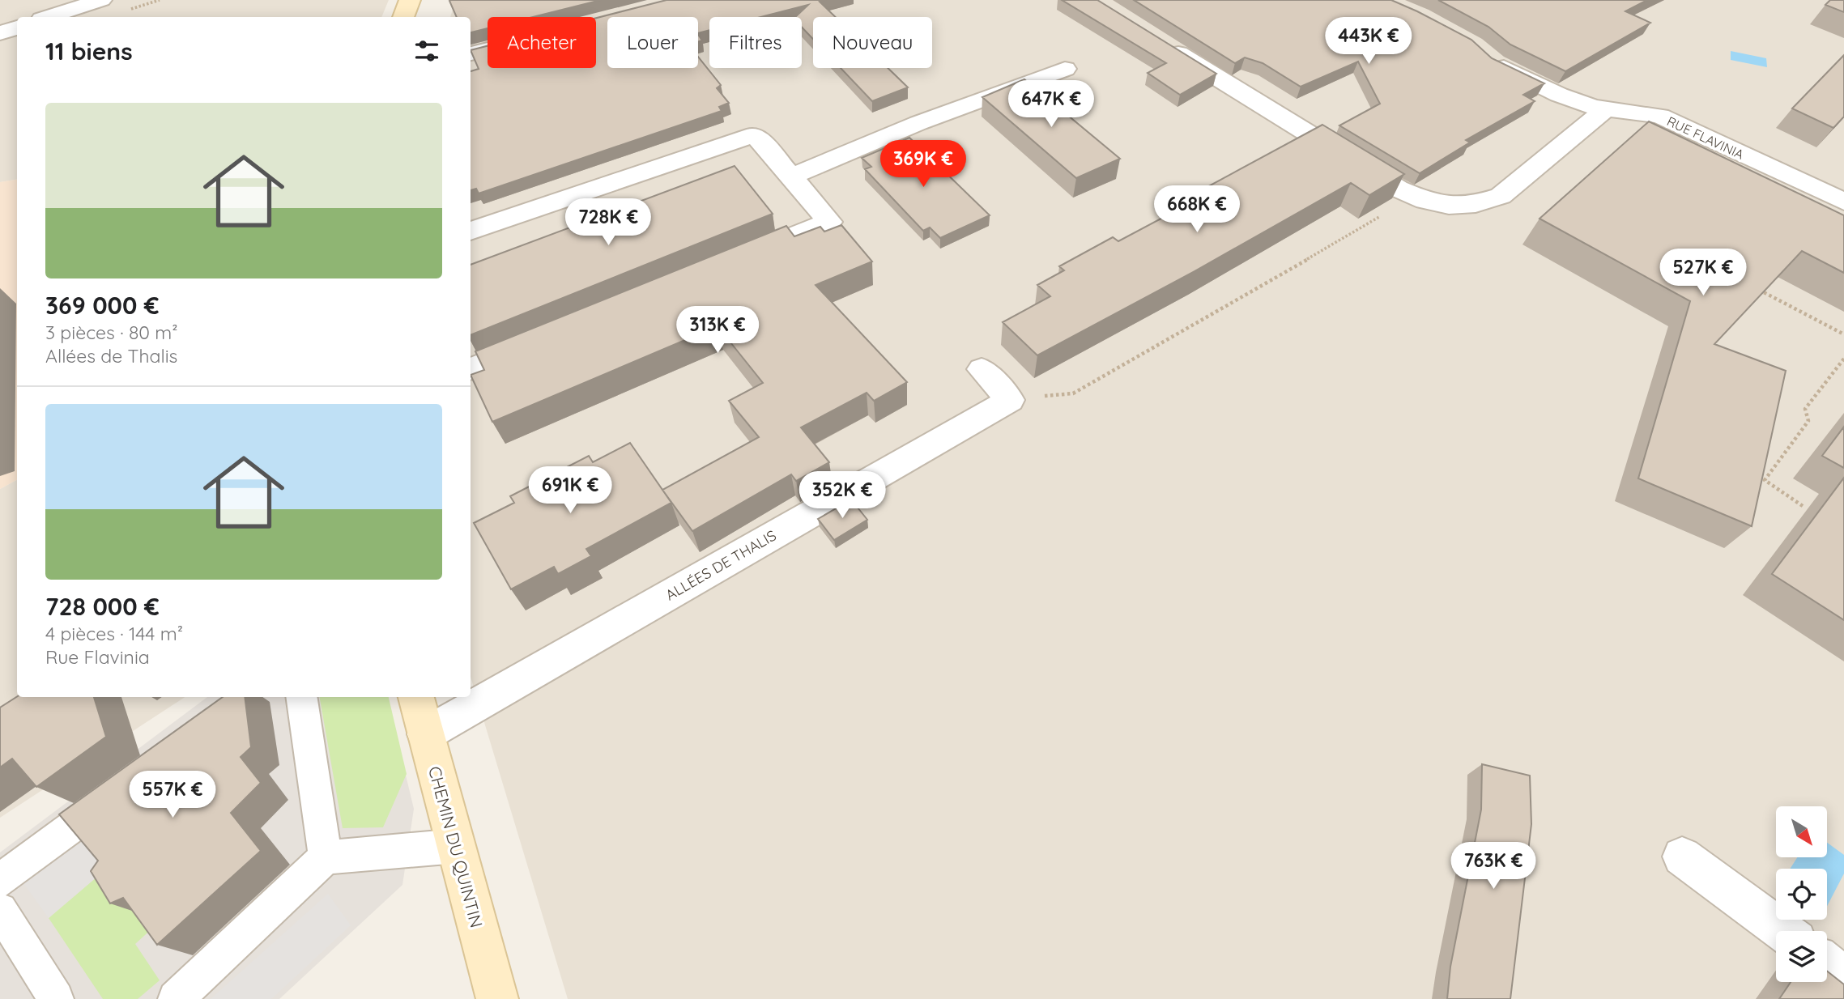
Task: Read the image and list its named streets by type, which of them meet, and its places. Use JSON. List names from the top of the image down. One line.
{"streets":{"street":["RUE FLAVINIA","ALLÉES DE THALIS","CHEMIN DU QUINTIN"]},"crossings":[["ALLÉES DE THALIS","CHEMIN DU QUINTIN"]],"north":"bottom right","page":{"price":["443K €","647K €","369K €","668K €","728K €","527K €","313K €","691K €","352K €","557K €","763K €"],"chip":["Acheter","Louer","Filtres","Nouveau"],"heading":"11 biens","list":[{"name":"369 000 €","note":"3 pièces · 80 m² · Allées de Thalis"},{"name":"728 000 €","note":"4 pièces · 144 m² · Rue Flavinia"}]}}
